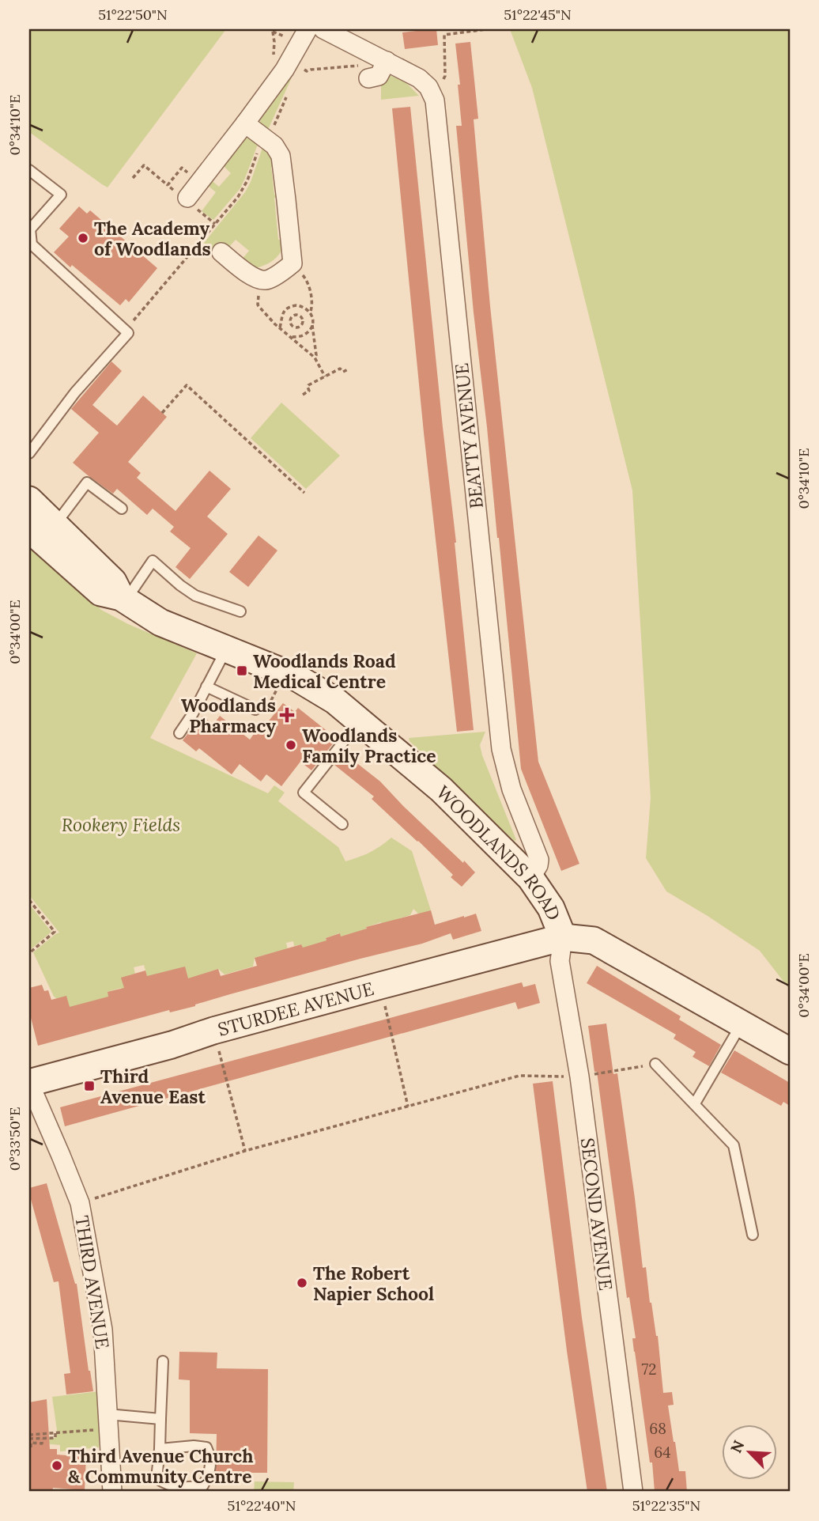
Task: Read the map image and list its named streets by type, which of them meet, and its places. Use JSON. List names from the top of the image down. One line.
{"streets":{"street":["BEATTY AVENUE","WOODLANDS ROAD","STURDEE AVENUE","SECOND AVENUE","THIRD AVENUE"]},"crossings":[["BEATTY AVENUE","WOODLANDS ROAD"],["WOODLANDS ROAD","STURDEE AVENUE"],["WOODLANDS ROAD","SECOND AVENUE"],["STURDEE AVENUE","SECOND AVENUE"],["STURDEE AVENUE","THIRD AVENUE"]],"parks":["Rookery Fields"],"places":{"other":["The Academy of Woodlands","Woodlands Family Practice","The Robert Napier School","Third Avenue Church & Community Centre"],"transit":["Woodlands Road Medical Centre","Third Avenue East"],"health":["Woodlands Pharmacy"]},"house_numbers":["72","68","64"],"north":"top left","coordinates":["51°22'50\"N","51°22'45\"N","0°34'10\"E","0°34'00\"E","0°33'50\"E","51°22'40\"N","51°22'35\"N"]}
